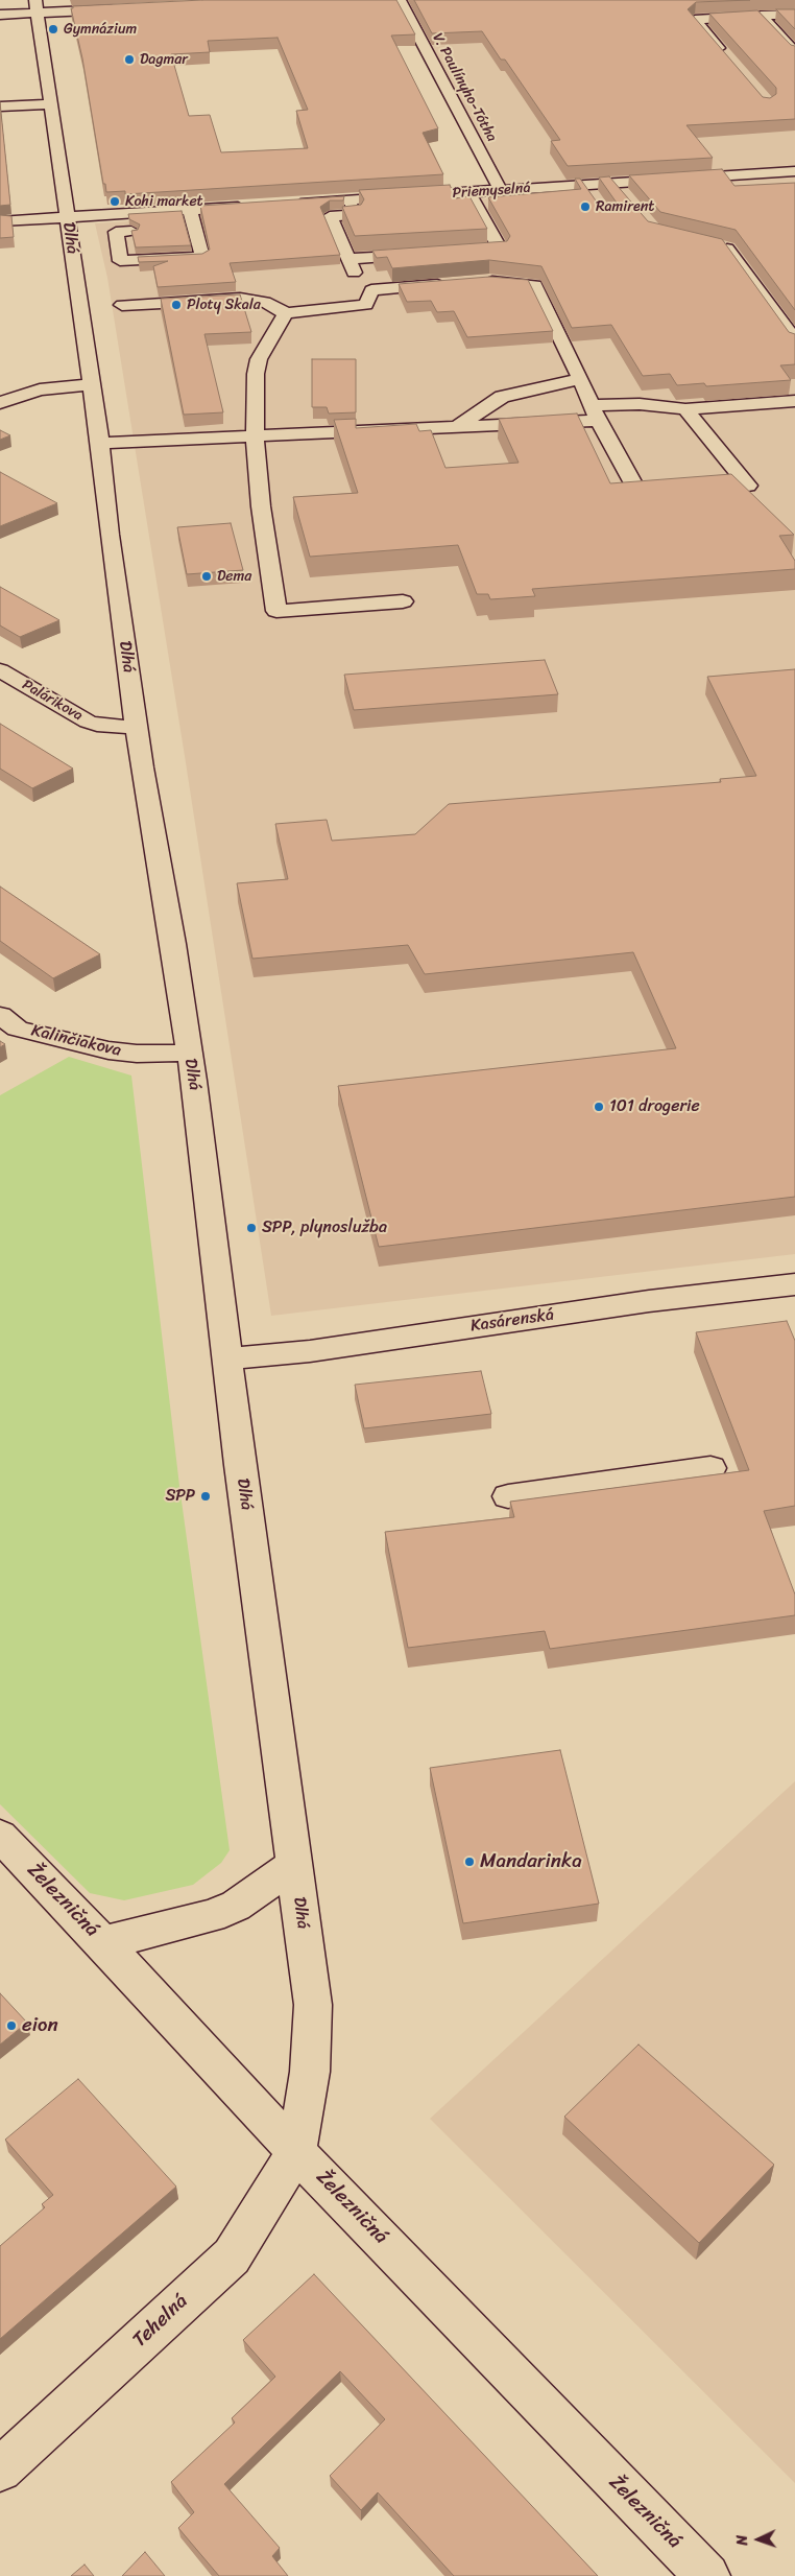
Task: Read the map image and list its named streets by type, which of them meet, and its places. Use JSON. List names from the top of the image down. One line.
{"streets":{"street":["V. Paulínyho-Tótha","Priemyselná","Dlhá","Palárikova","Kalinčiakova","Kasárenská","Železničná","Tehelná"]},"crossings":[["V. Paulínyho-Tótha","Priemyselná"],["Dlhá","Palárikova"],["Dlhá","Kalinčiakova"],["Dlhá","Kasárenská"],["Dlhá","Železničná"],["Dlhá","Tehelná"],["Železničná","Tehelná"]],"places":["Gymnázium","Dagmar","Kohi market","Ramirent","Ploty Skala","Dema","101 drogerie","SPP, plynoslužba","SPP","Mandarinka","eion"],"north":"left"}
